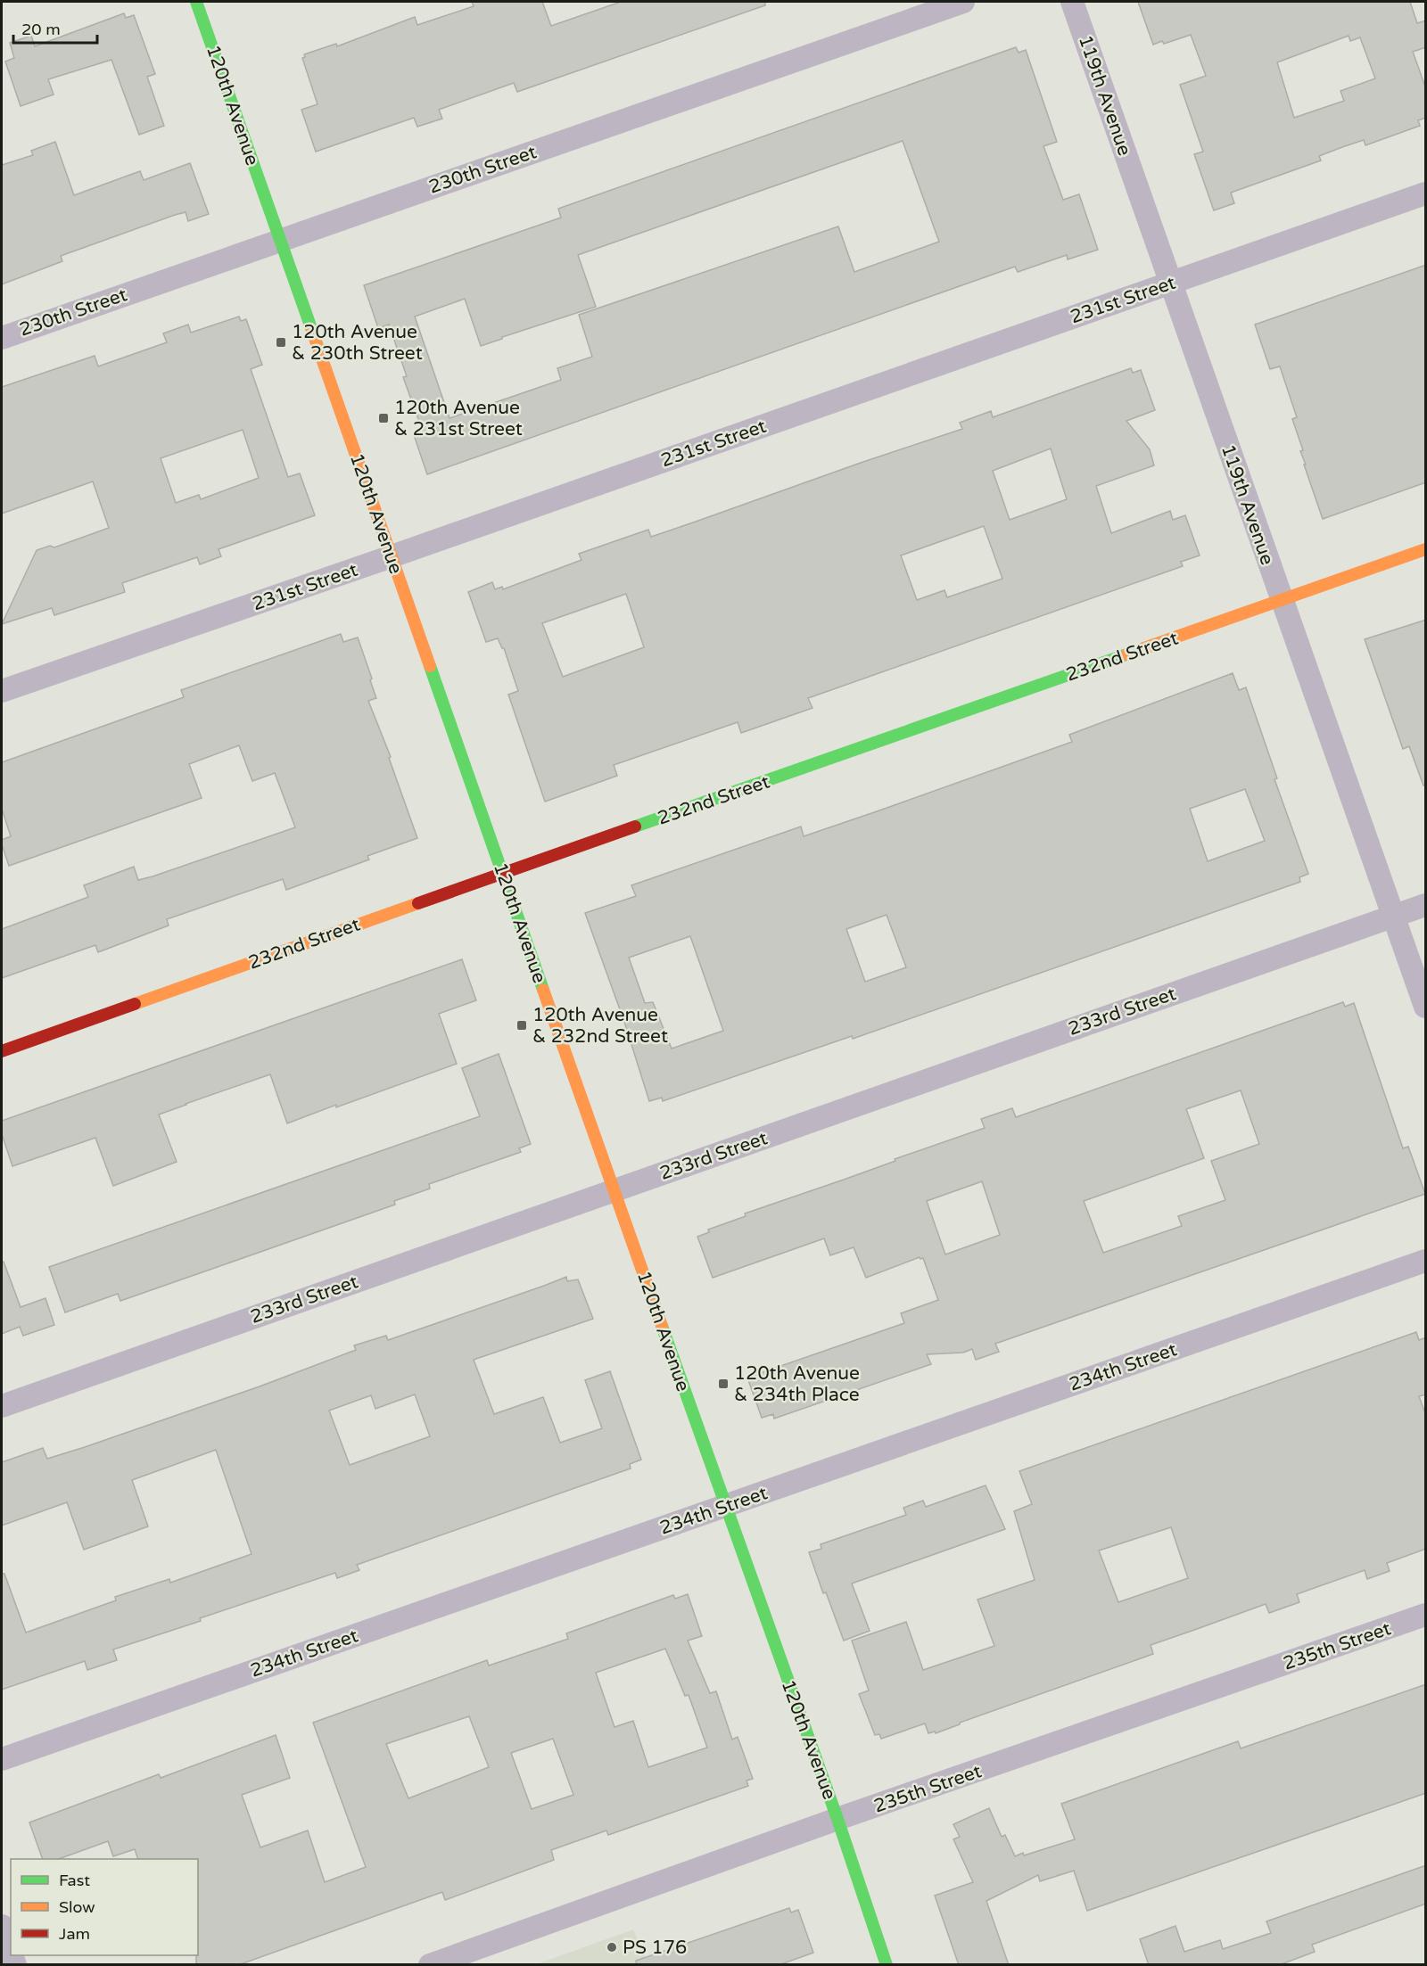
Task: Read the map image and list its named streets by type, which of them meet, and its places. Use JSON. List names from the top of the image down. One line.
{"streets":{"street":["119th Avenue","120th Avenue","230th Street","231st Street","232nd Street","233rd Street","234th Street","235th Street"]},"crossings":[["119th Avenue","231st Street"],["119th Avenue","232nd Street"],["119th Avenue","233rd Street"],["120th Avenue","230th Street"],["120th Avenue","231st Street"],["120th Avenue","232nd Street"],["120th Avenue","233rd Street"],["120th Avenue","234th Street"],["120th Avenue","235th Street"]],"places":{"transit":["120th Avenue & 230th Street","120th Avenue & 231st Street","120th Avenue & 232nd Street","120th Avenue & 234th Place"],"other":["PS 176"]},"legend":["Fast","Slow","Jam"],"scale_bar":"20 m"}
